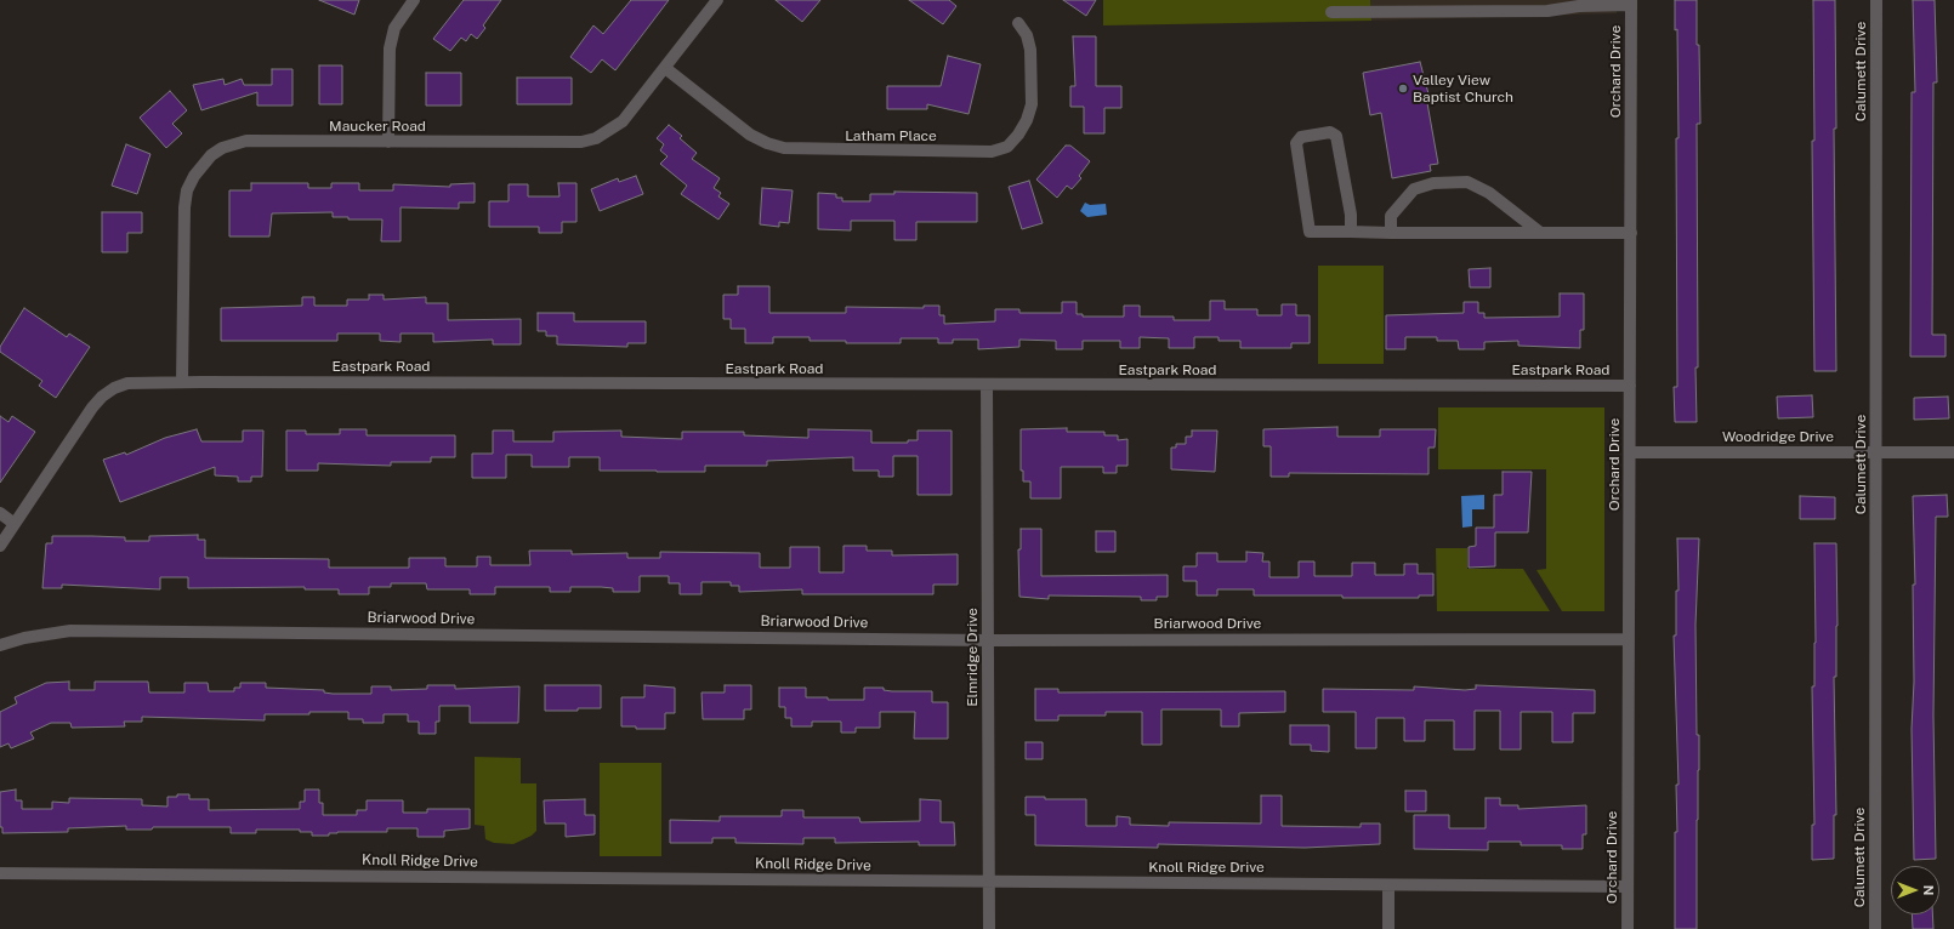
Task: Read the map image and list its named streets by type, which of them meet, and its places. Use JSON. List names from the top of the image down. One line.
{"streets":{"street":["Orchard Drive","Calumett Drive","Maucker Road","Latham Place","Eastpark Road","Woodridge Drive","Briarwood Drive","Elmridge Drive","Knoll Ridge Drive"]},"crossings":[["Orchard Drive","Eastpark Road"],["Orchard Drive","Woodridge Drive"],["Orchard Drive","Briarwood Drive"],["Orchard Drive","Knoll Ridge Drive"],["Calumett Drive","Woodridge Drive"],["Maucker Road","Latham Place"],["Maucker Road","Eastpark Road"],["Eastpark Road","Elmridge Drive"],["Briarwood Drive","Elmridge Drive"],["Elmridge Drive","Knoll Ridge Drive"]],"places":["Valley View Baptist Church"],"north":"right"}
